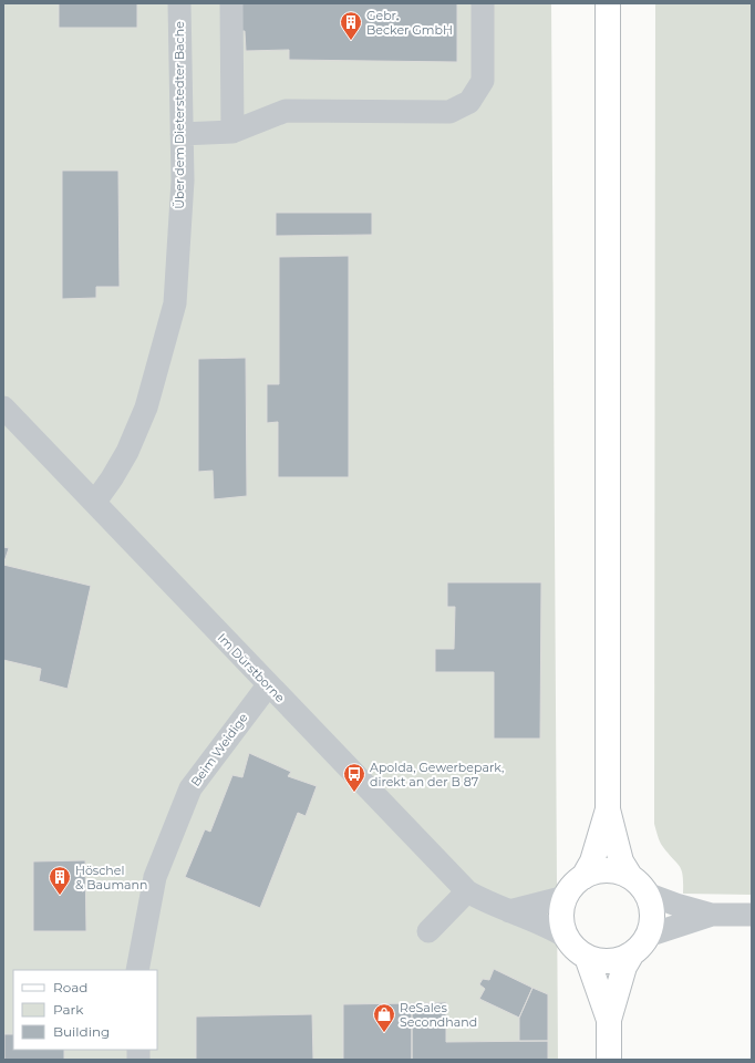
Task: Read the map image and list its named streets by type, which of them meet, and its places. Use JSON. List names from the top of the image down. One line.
{"streets":{"street":["Über dem Dieterstedter Bache","Im Dürstborne","Beim Weidige"]},"crossings":[["Über dem Dieterstedter Bache","Im Dürstborne"],["Im Dürstborne","Beim Weidige"]],"places":{"building":["Gebr. Becker GmbH","Höschel & Baumann"],"bus stop":["Apolda, Gewerbepark, direkt an der B 87"],"shop":["ReSales Secondhand"]},"legend":["Road","Park","Building"]}
